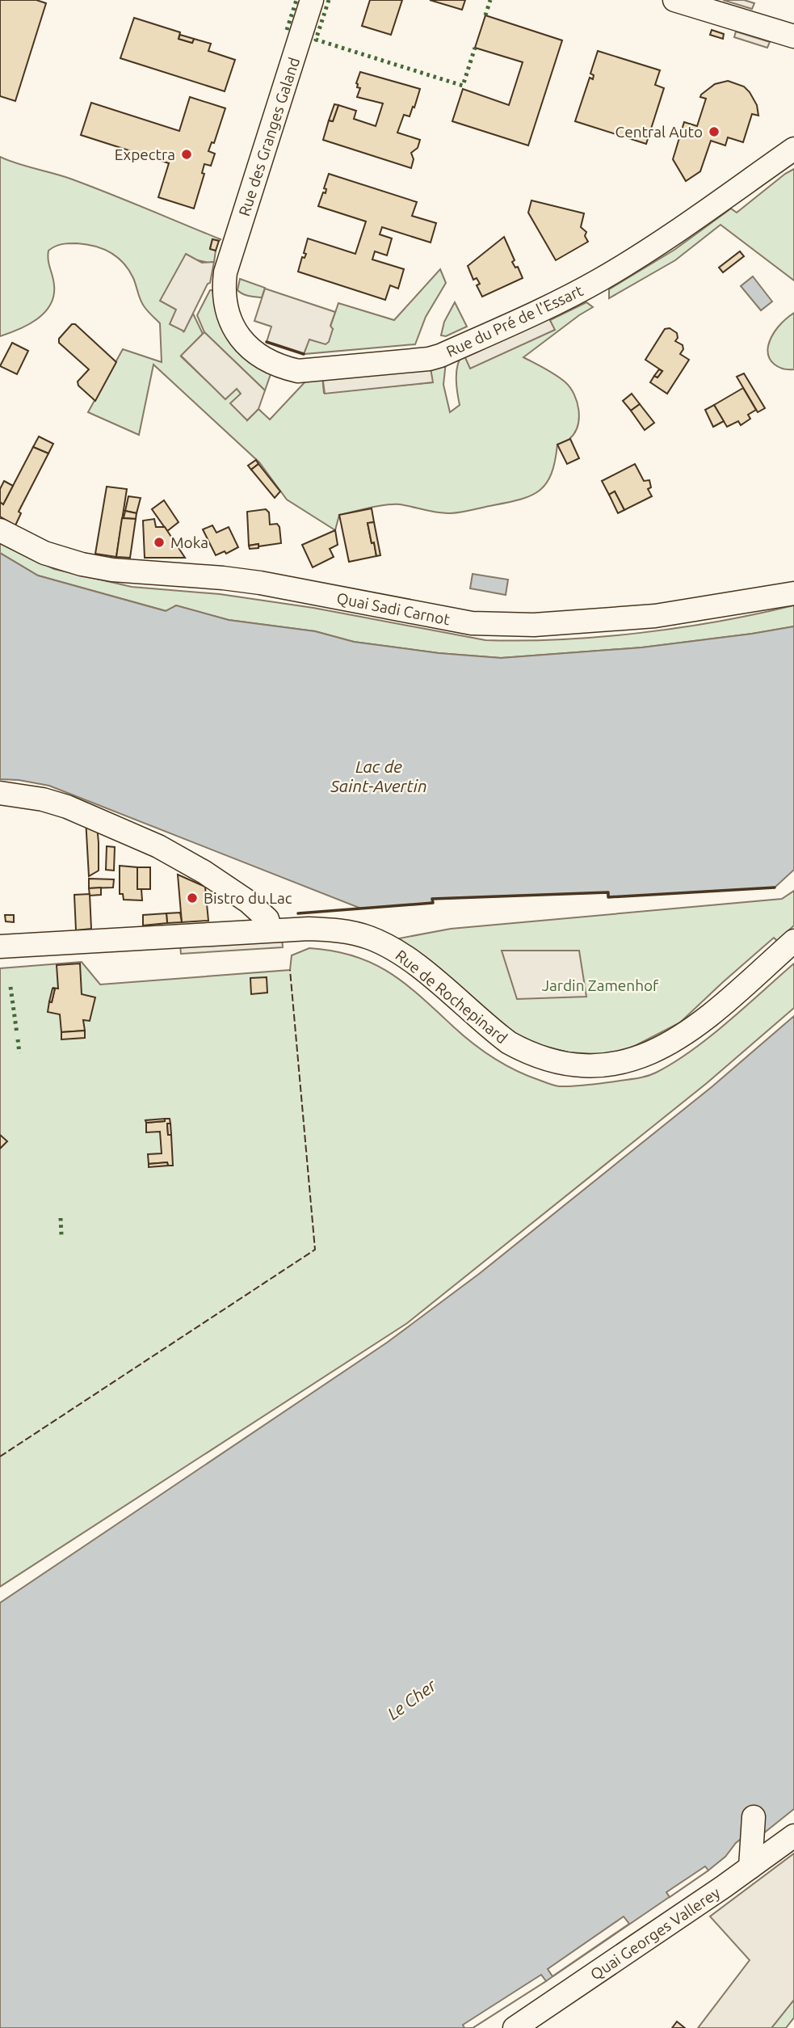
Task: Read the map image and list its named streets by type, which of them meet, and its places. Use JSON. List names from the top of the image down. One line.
{"streets":{"street":["Rue des Granges Galand","Rue du Pré de l'Essart","Quai Sadi Carnot","Rue de Rochepinard","Quai Georges Vallerey"]},"crossings":[["Rue des Granges Galand","Rue du Pré de l'Essart"]],"water":["Lac de Saint-Avertin","Le Cher"],"parks":["Jardin Zamenhof"],"places":["Central Auto","Expectra","Moka","Bistro du Lac"]}
